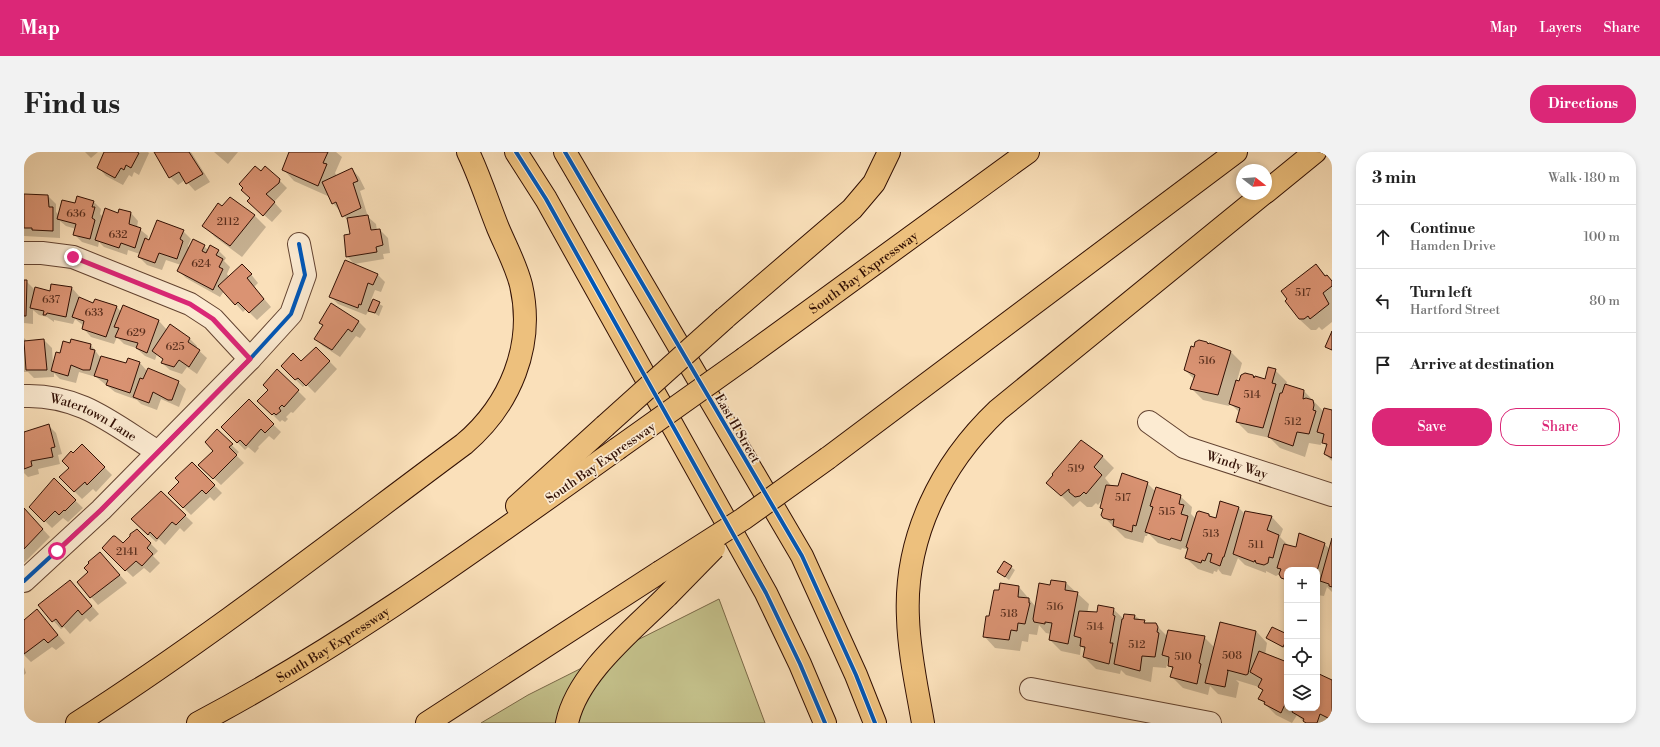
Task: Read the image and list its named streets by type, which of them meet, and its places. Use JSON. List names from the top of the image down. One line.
{"streets":{"main road":["South Bay Expressway","East H Street"],"street":["Watertown Lane","Windy Way"]},"house_numbers":["636","2112","632","624","517","637","633","629","625","516","514","512","519","517","515","513","511","2141","516","518","514","512","508","510"],"north":"right","page":{"header":"Map","nav":["Map","Layers","Share"],"buttons":["Directions",["Save","Share"]],"title":"Find us","heading":["3 min","Walk · 180 m"],"list":[["Continue","Hamden Drive","100 m"],["Turn left","Hartford Street","80 m"],"Arrive at destination"],"map_buttons":["+","−"]}}
